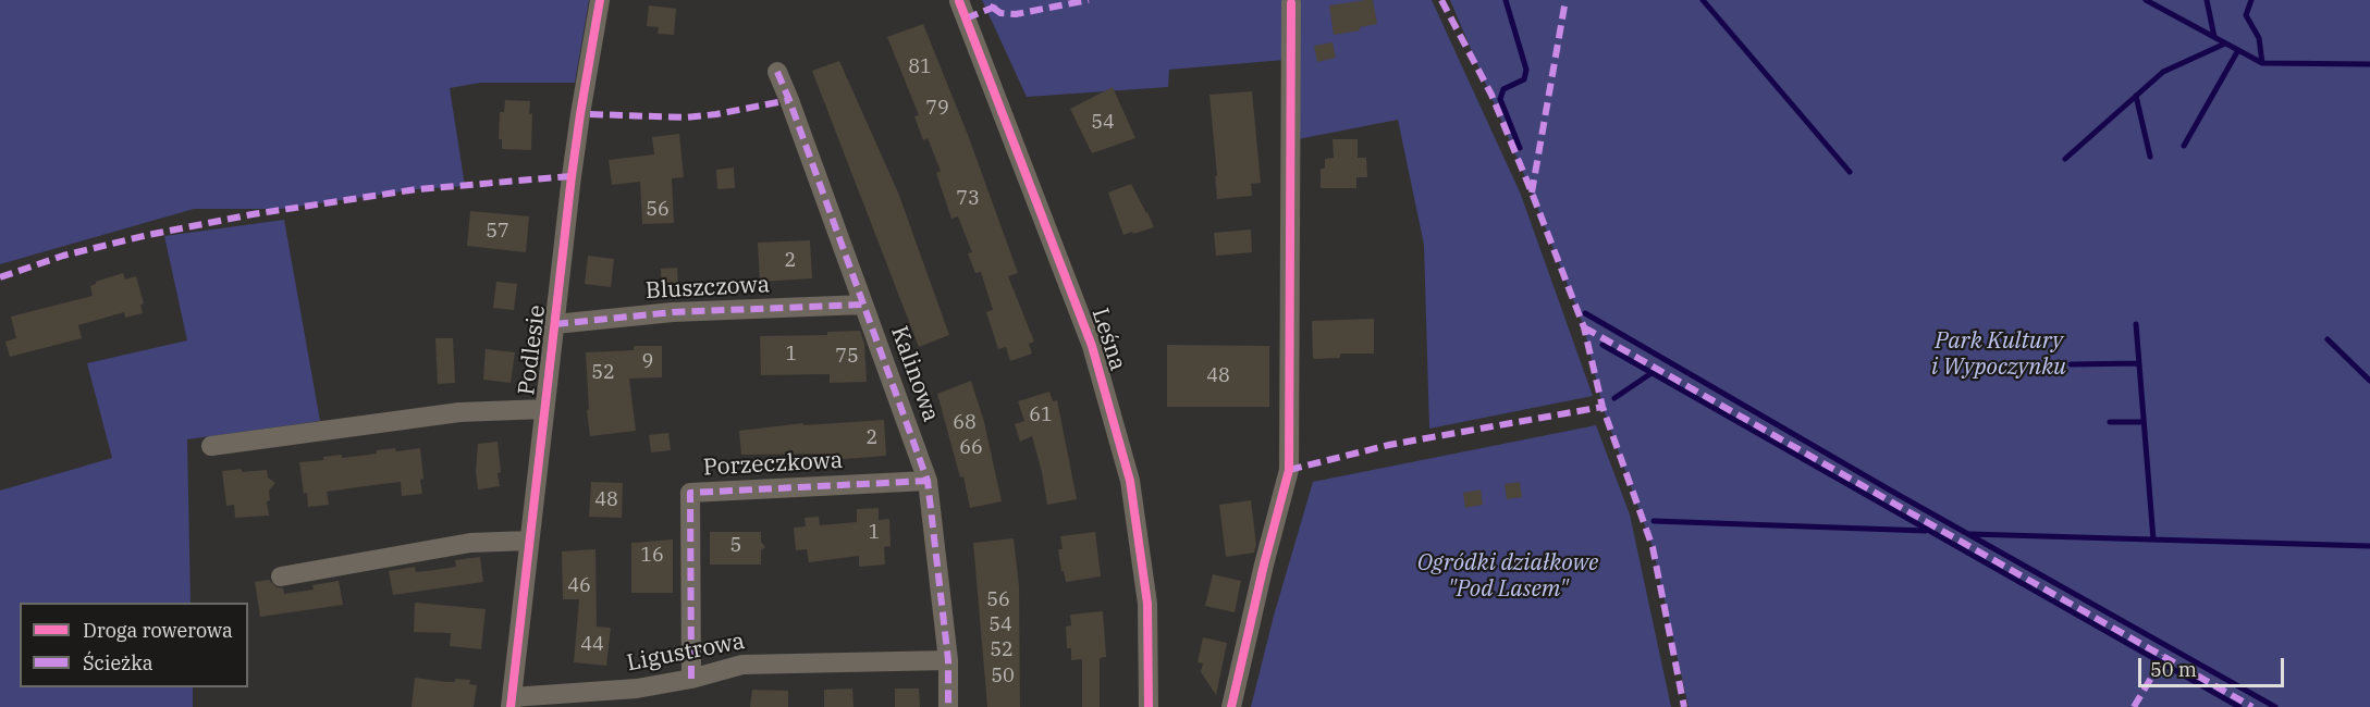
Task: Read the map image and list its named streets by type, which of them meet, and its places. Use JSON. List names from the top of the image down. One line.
{"streets":{"street":["Bluszczowa","Leśna","Podlesie","Kalinowa","Porzeczkowa","Ligustrowa"]},"crossings":[["Bluszczowa","Podlesie"],["Bluszczowa","Kalinowa"],["Podlesie","Ligustrowa"],["Kalinowa","Porzeczkowa"],["Kalinowa","Ligustrowa"],["Porzeczkowa","Ligustrowa"]],"parks":["Park Kultury i Wypoczynku","Ogródki działkowe \"Pod Lasem\""],"house_numbers":["81","79","54","73","56","57","2","1","75","9","52","48","61","68","2","66","48","1","5","16","46","56","54","44","52","50"],"legend":["Droga rowerowa","Ścieżka"],"scale_bar":"50 m"}
